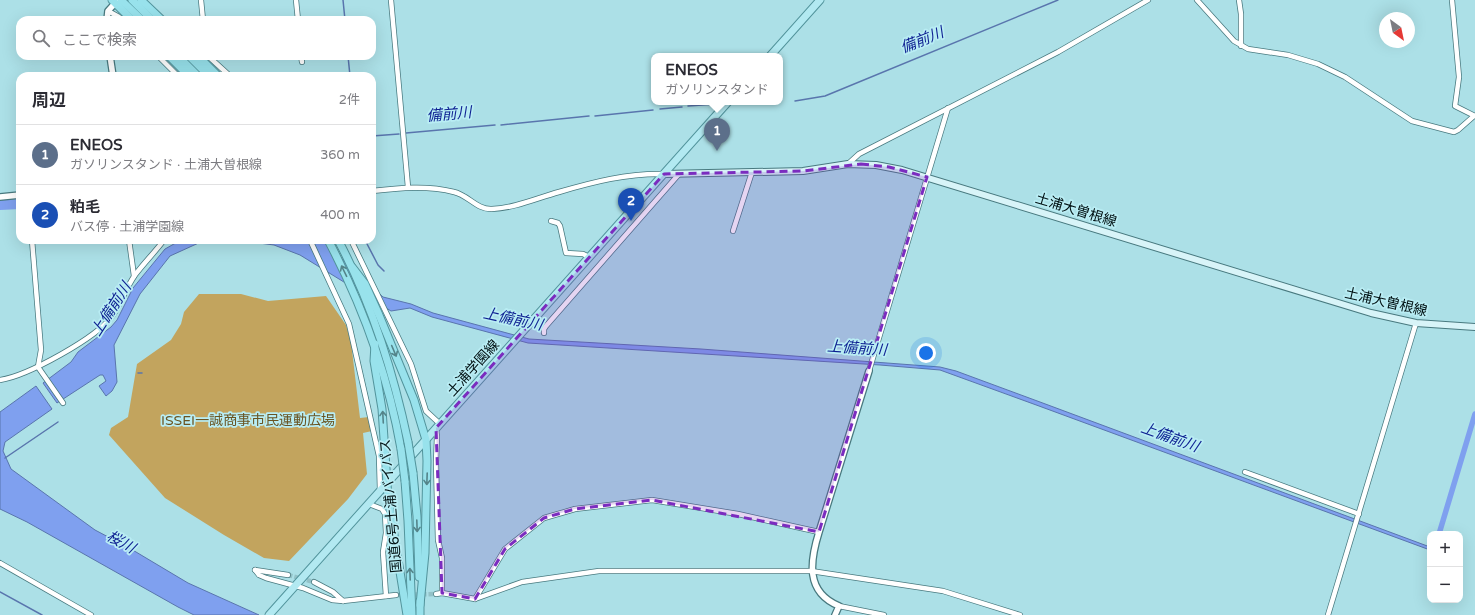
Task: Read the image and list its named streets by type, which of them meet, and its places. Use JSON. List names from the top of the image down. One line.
{"streets":{"highway":["国道6号土浦バイパス"],"main road":["土浦大曽根線","土浦学園線"]},"crossings":[["土浦大曽根線","土浦学園線"]],"water":["備前川","上備前川","桜川"],"parks":["ISSEI一誠商事市民運動広場"],"north":"bottom right","page":{"search":"ここで検索","popup":["ENEOS","ガソリンスタンド"],"heading":["周辺","2件"],"pins":["1","2"],"list":[{"mark":"1","name":"ENEOS","note":"ガソリンスタンド · 土浦大曽根線","value":"360 m"},{"mark":"2","name":"粕毛","note":"バス停 · 土浦学園線","value":"400 m"}],"map_buttons":["+","−"]}}
